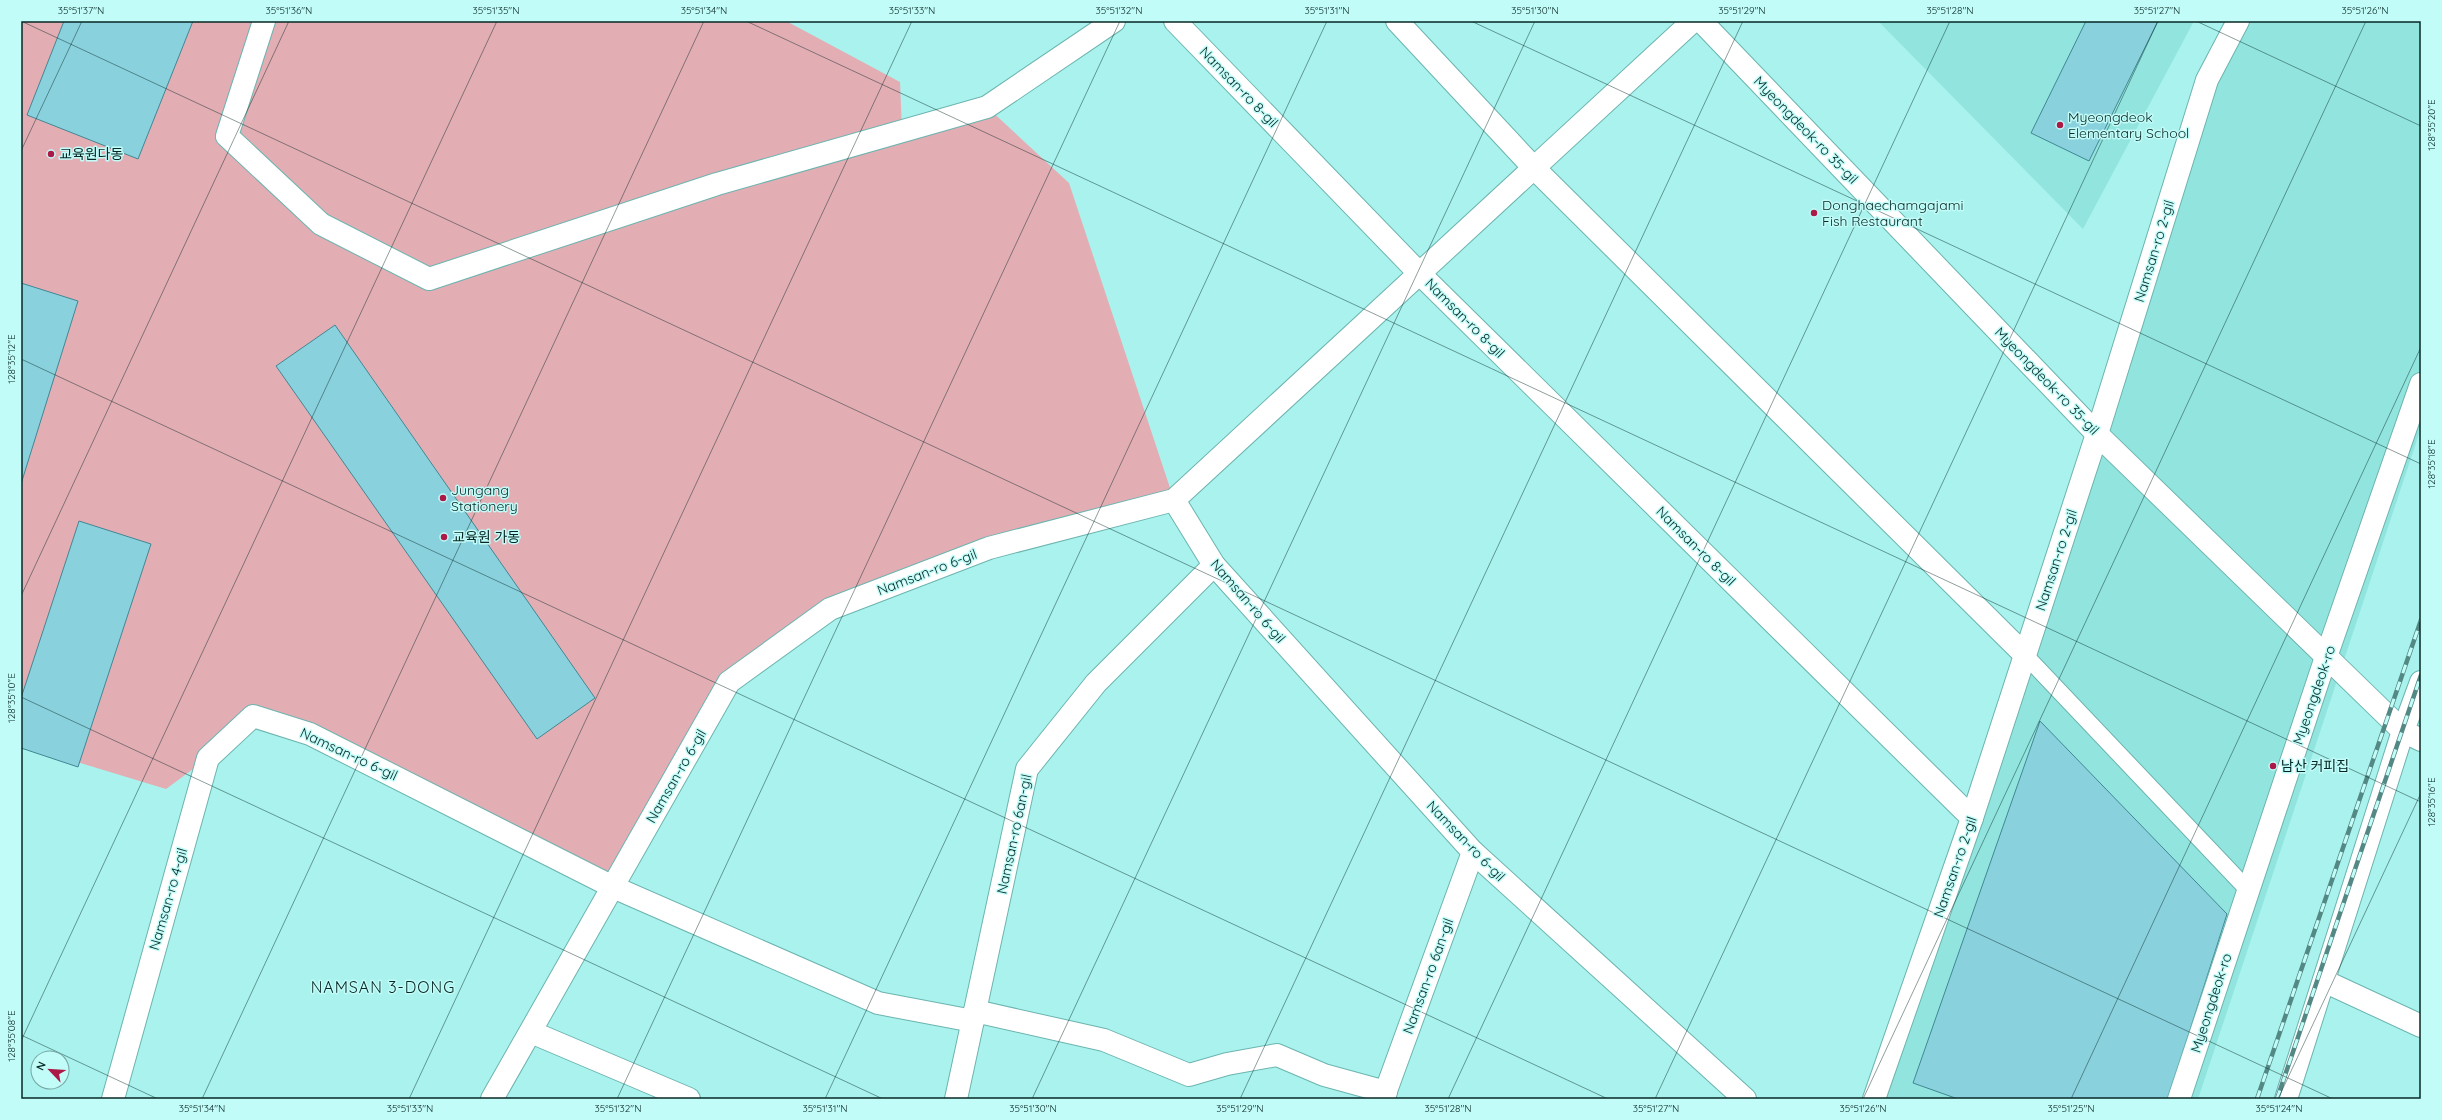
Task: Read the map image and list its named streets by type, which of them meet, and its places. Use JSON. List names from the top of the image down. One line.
{"streets":{"street":["Namsan-ro 8-gil","Myeongdeok-ro 35-gil","Namsan-ro 2-gil","Namsan-ro 6-gil","Myeongdeok-ro","Namsan-ro 6an-gil","Namsan-ro 4-gil"]},"crossings":[["Namsan-ro 8-gil","Namsan-ro 2-gil"],["Namsan-ro 8-gil","Namsan-ro 6-gil"],["Myeongdeok-ro 35-gil","Namsan-ro 2-gil"],["Myeongdeok-ro 35-gil","Myeongdeok-ro"],["Namsan-ro 6-gil","Namsan-ro 6an-gil"],["Namsan-ro 6-gil","Namsan-ro 4-gil"]],"districts":["NAMSAN 3-DONG"],"places":["Myeongdeok Elementary School","교육원다동","Donghaechamgajami Fish Restaurant","Jungang Stationery","교육원 가동","남산 커피집"],"north":"top left","coordinates":["35°51'37\"N","35°51'36\"N","35°51'35\"N","35°51'34\"N","35°51'33\"N","35°51'32\"N","35°51'31\"N","35°51'30\"N","35°51'29\"N","35°51'28\"N","35°51'27\"N","35°51'26\"N","128°35'20\"E","128°35'12\"E","128°35'18\"E","128°35'10\"E","128°35'16\"E","128°35'08\"E","35°51'25\"N","35°51'24\"N"]}
